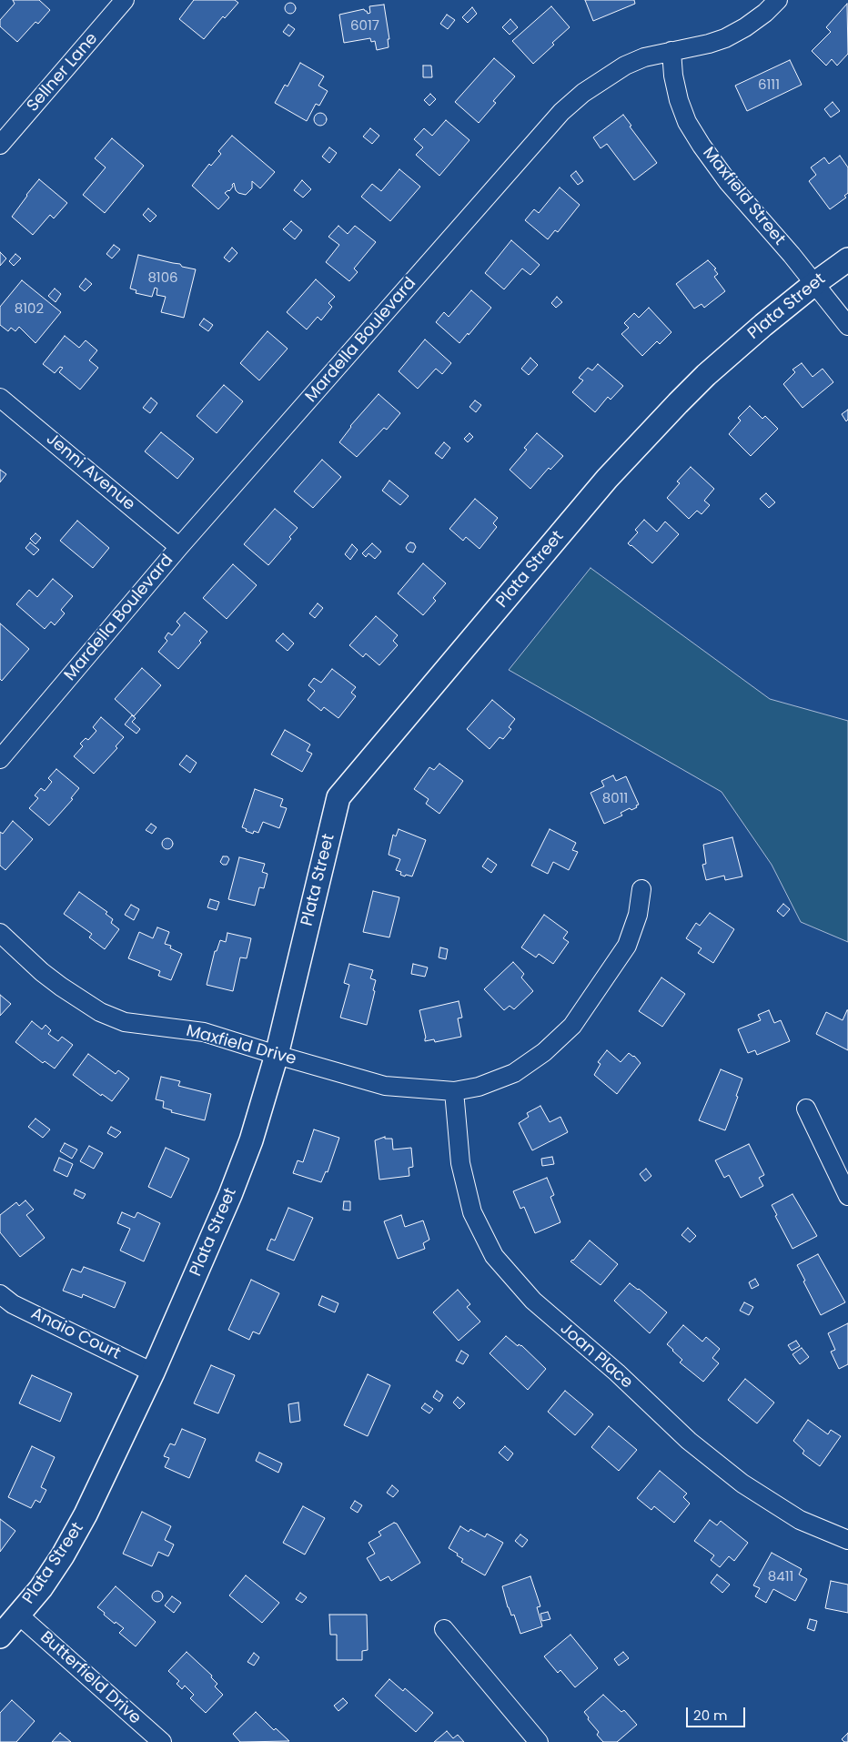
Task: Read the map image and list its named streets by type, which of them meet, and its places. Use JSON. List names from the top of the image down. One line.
{"streets":{"street":["Sellner Lane","Maxfield Street","Plata Street","Mardella Boulevard","Jenni Avenue","Maxfield Drive","Anaio Court","Joan Place","Butterfield Drive"]},"crossings":[["Maxfield Street","Plata Street"],["Maxfield Street","Mardella Boulevard"],["Plata Street","Maxfield Drive"],["Plata Street","Anaio Court"],["Plata Street","Butterfield Drive"],["Mardella Boulevard","Jenni Avenue"],["Maxfield Drive","Joan Place"]],"house_numbers":["6017","6111","8106","8102","8011","8411"],"scale_bar":"20 m"}
